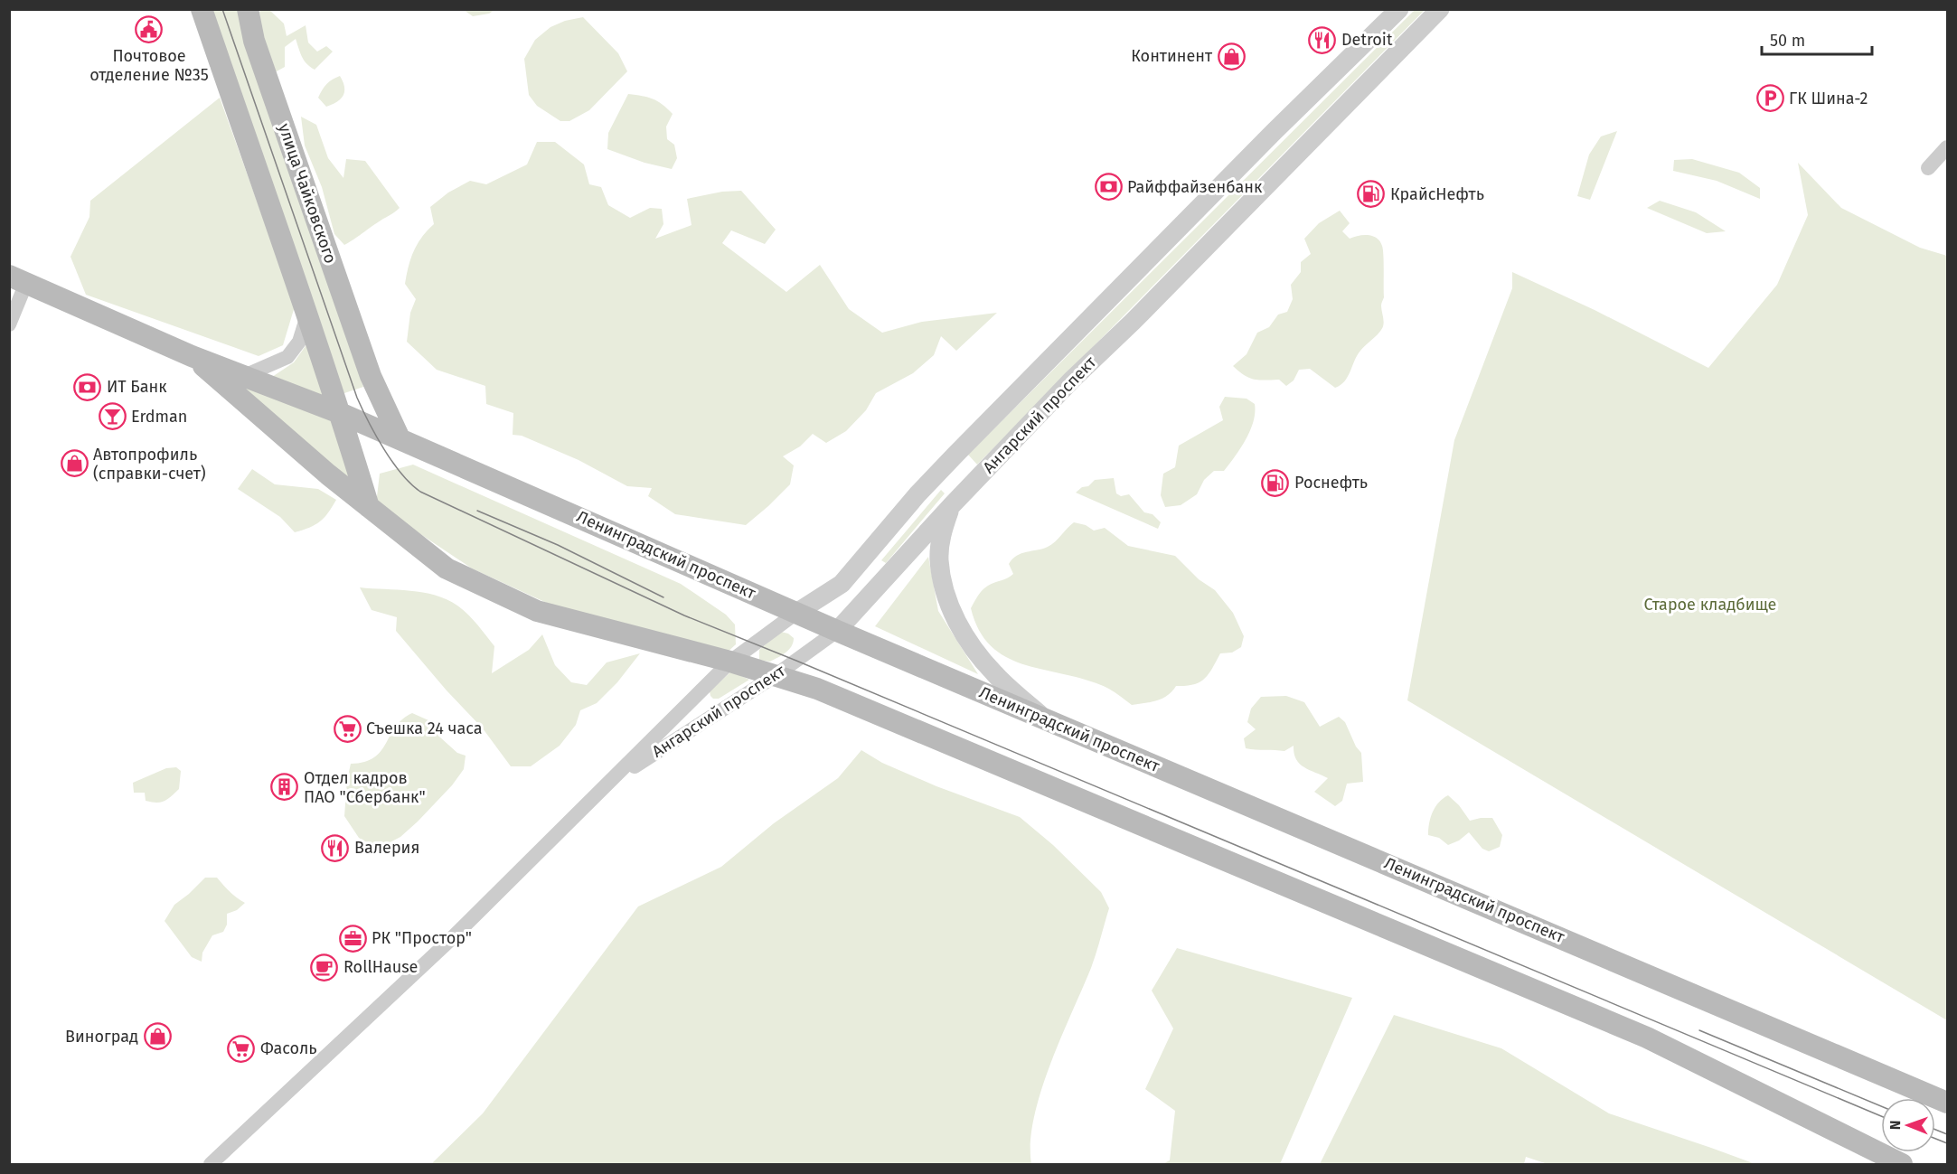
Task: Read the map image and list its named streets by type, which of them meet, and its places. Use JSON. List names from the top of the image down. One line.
{"streets":{"main road":["улица Чайковского","Ленинградский проспект"],"street":["Ангарский проспект"]},"crossings":[["улица Чайковского","Ленинградский проспект"],["Ангарский проспект","Ленинградский проспект"]],"parks":["Старое кладбище"],"places":{"public building":["Почтовое отделение №35"],"restaurant":["Detroit","Валерия"],"shop":["Континент","Автопрофиль (справки-счет)","Виноград"],"parking":["ГК Шина-2"],"bank":["Райффайзенбанк","ИТ Банк"],"fuel station":["КрайсНефть","Роснефть"],"bar":["Erdman"],"supermarket":["Съешка 24 часа","Фасоль"],"building":["Отдел кадров ПАО \"Сбербанк\""],"office":["РК \"Простор\""],"cafe":["RollHause"]},"scale_bar":"50 m","north":"left"}
